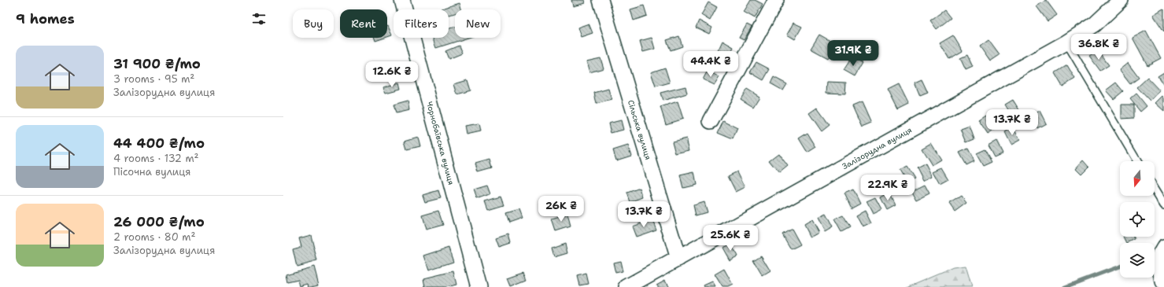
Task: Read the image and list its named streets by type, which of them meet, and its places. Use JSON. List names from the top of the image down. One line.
{"streets":{"street":["Сільська вулиця","Чорнобаївська вулиця","Залізорудна вулиця"]},"crossings":[["Сільська вулиця","Залізорудна вулиця"]],"north":"bottom","page":{"heading":"9 homes","chip":["Buy","Rent","Filters","New"],"price":["36.8K ₴","31.9K ₴","44.4K ₴","12.6K ₴","13.7K ₴","22.9K ₴","26K ₴","13.7K ₴","25.6K ₴"],"list":[{"name":"31 900 ₴/mo","note":"3 rooms · 95 m² · Залізорудна вулиця"},{"name":"44 400 ₴/mo","note":"4 rooms · 132 m² · Пісочна вулиця"},{"name":"26 000 ₴/mo","note":"2 rooms · 80 m² · Залізорудна вулиця"}]}}
